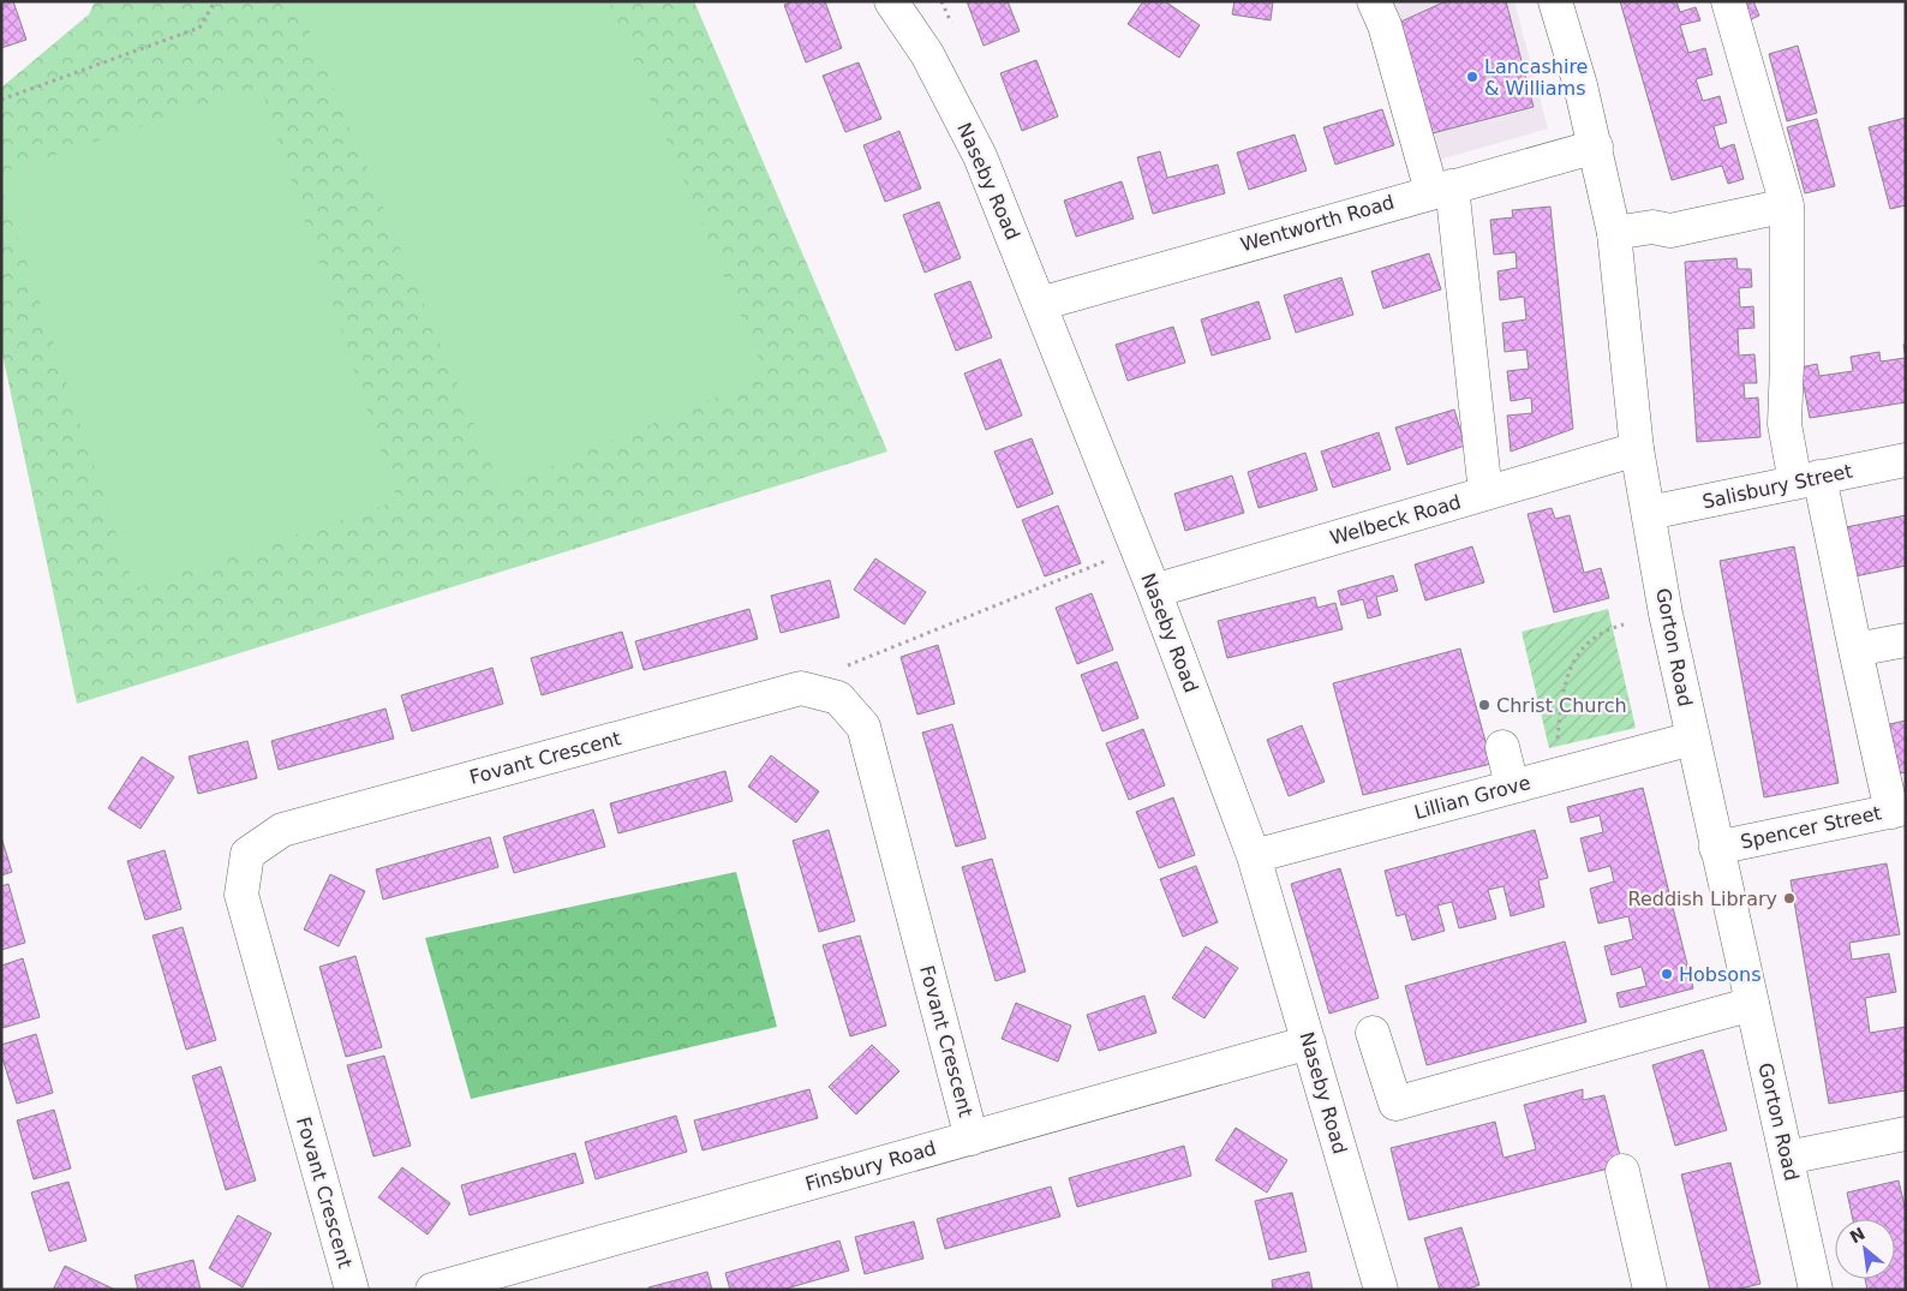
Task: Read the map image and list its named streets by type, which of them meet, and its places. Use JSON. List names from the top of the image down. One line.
{"streets":{"street":["Naseby Road","Wentworth Road","Salisbury Street","Welbeck Road","Gorton Road","Fovant Crescent","Lillian Grove","Spencer Street","Finsbury Road"]},"crossings":[["Naseby Road","Wentworth Road"],["Naseby Road","Welbeck Road"],["Naseby Road","Lillian Grove"],["Naseby Road","Finsbury Road"],["Wentworth Road","Gorton Road"],["Salisbury Street","Gorton Road"],["Welbeck Road","Gorton Road"],["Gorton Road","Lillian Grove"],["Gorton Road","Spencer Street"],["Fovant Crescent","Finsbury Road"]],"places":["Lancashire & Williams","Christ Church","Reddish Library","Hobsons"],"north":"top left"}
